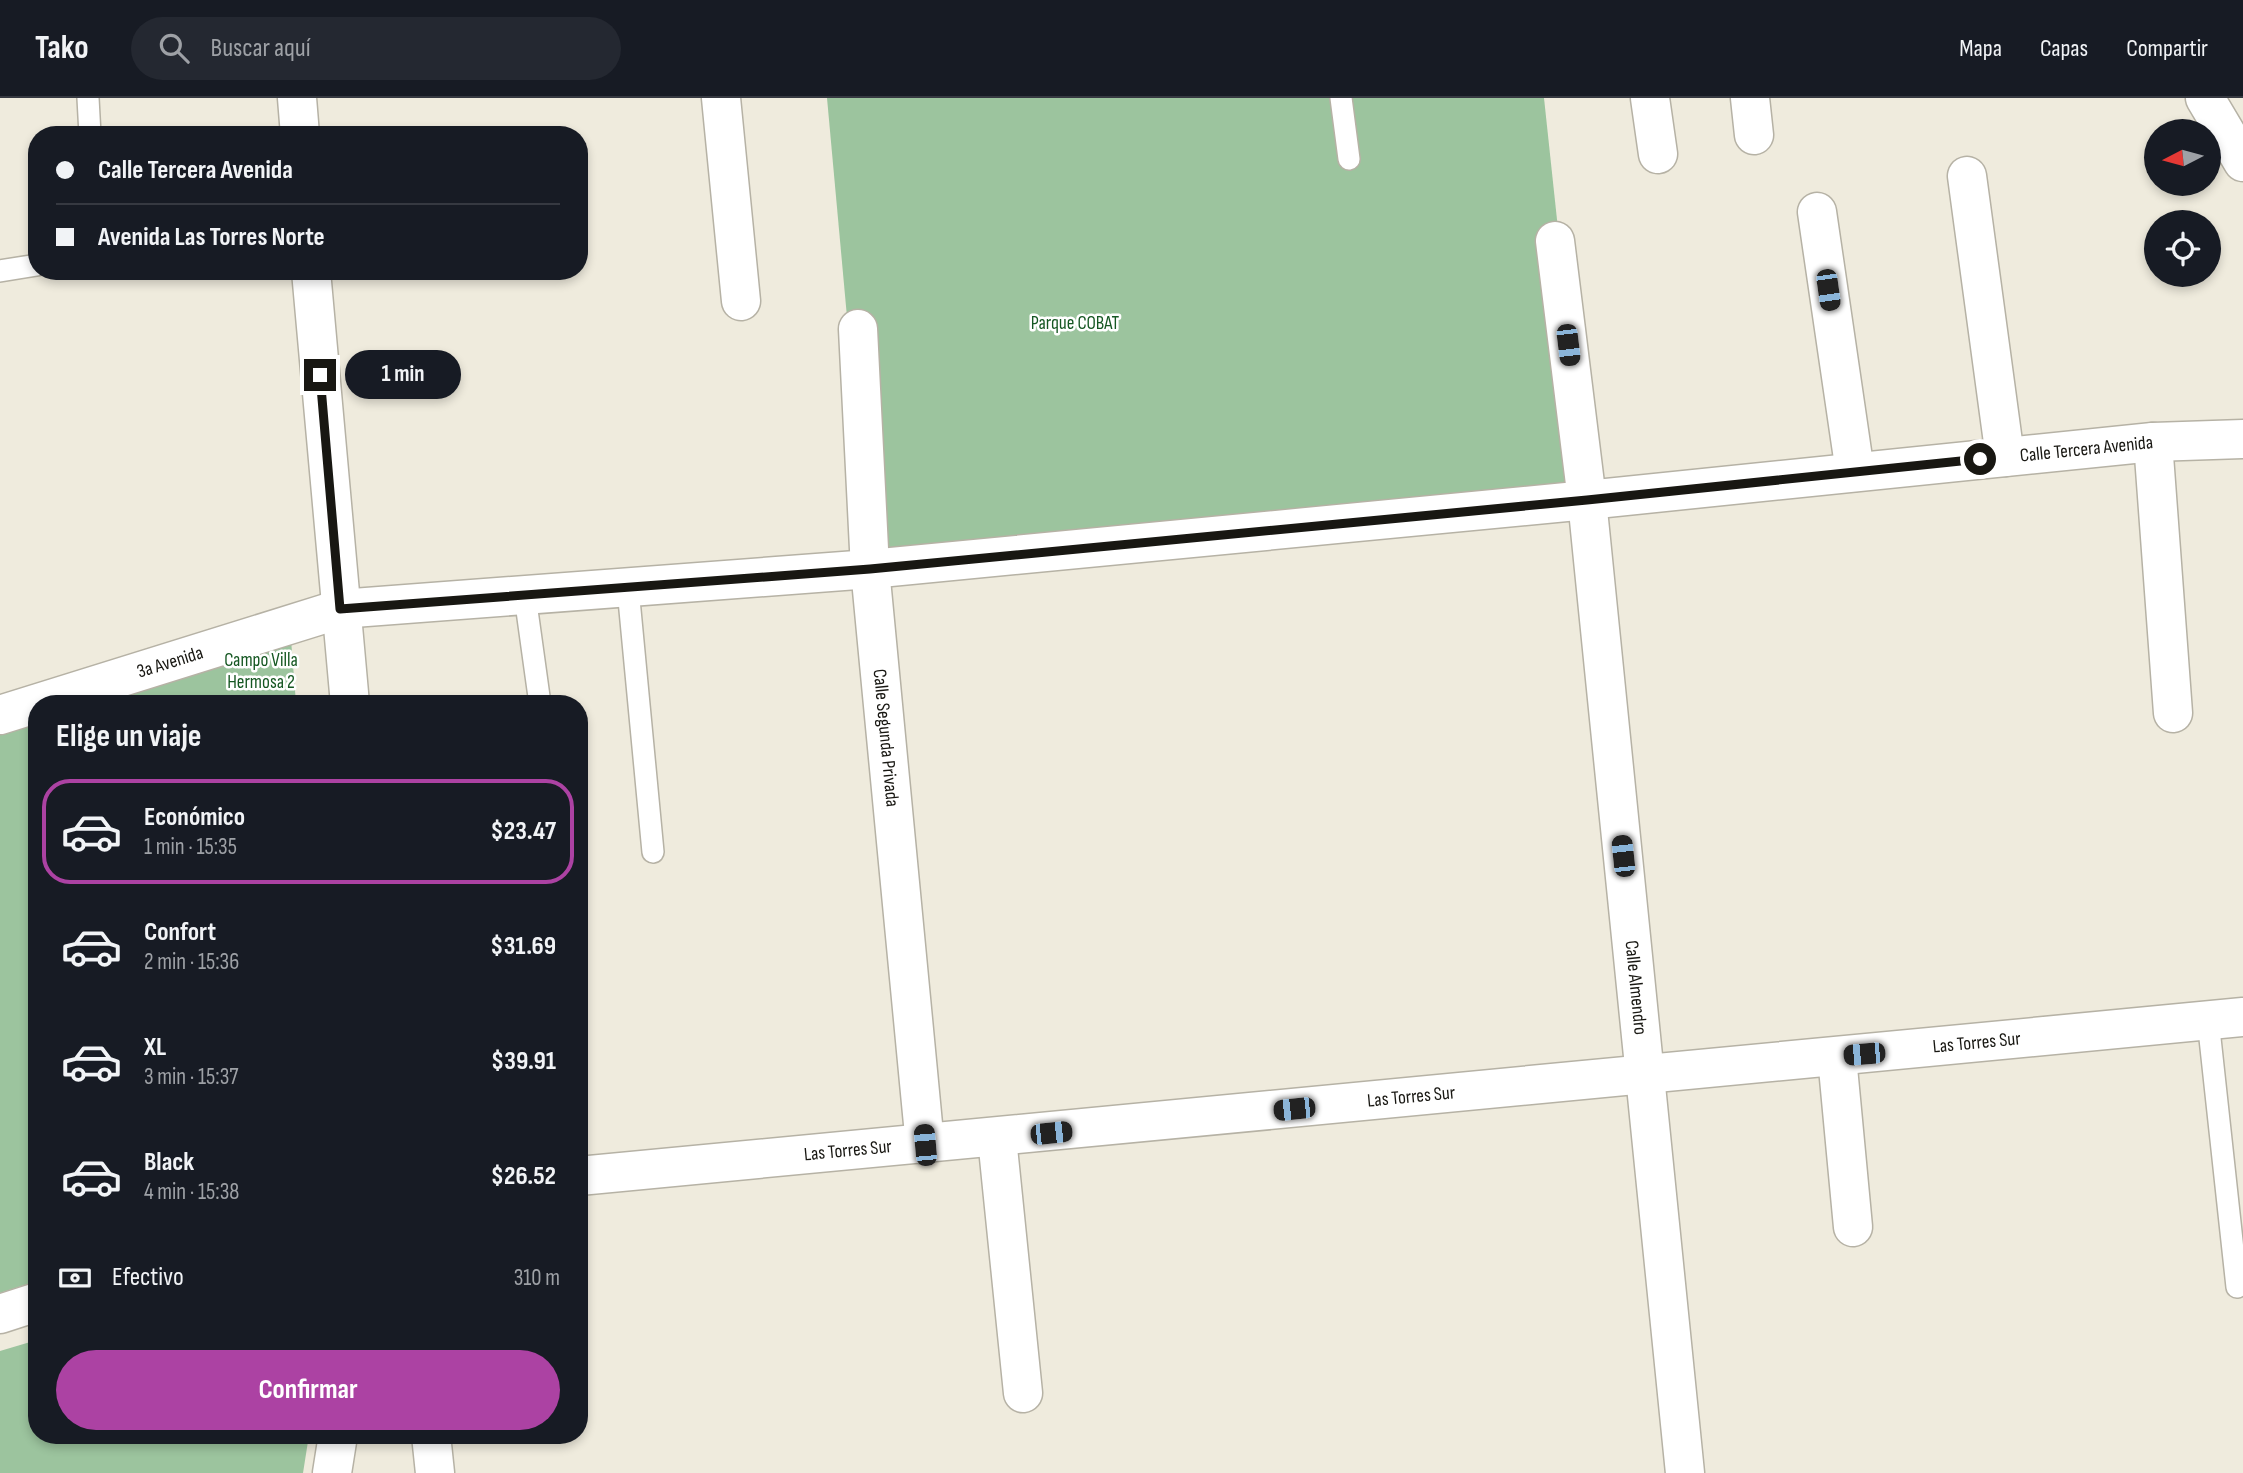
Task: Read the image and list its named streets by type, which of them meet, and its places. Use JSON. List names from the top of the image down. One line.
{"streets":{"street":["Calle Tercera Avenida","3a Avenida","Calle Segunda Privada","Calle Almendro","Las Torres Sur"]},"crossings":[["Calle Tercera Avenida","3a Avenida"],["Calle Tercera Avenida","Calle Segunda Privada"],["Calle Tercera Avenida","Calle Almendro"],["Calle Segunda Privada","Las Torres Sur"],["Calle Almendro","Las Torres Sur"]],"parks":["Parque COBAT","Campo Villa Hermosa 2"],"north":"left","page":{"header":"Tako","search":"Buscar aquí","nav":["Mapa","Capas","Compartir"],"banner":["Calle Tercera Avenida","Avenida Las Torres Norte"],"bubble":"1 min","heading":"Elige un viaje","list":[{"name":"Económico","note":"1 min · 15:35","value":"$23.47"},{"name":"Confort","note":"2 min · 15:36","value":"$31.69"},{"name":"XL","note":"3 min · 15:37","value":"$39.91"},{"name":"Black","note":"4 min · 15:38","value":"$26.52"}],"pay":["Efectivo","310 m"],"buttons":"Confirmar"}}
